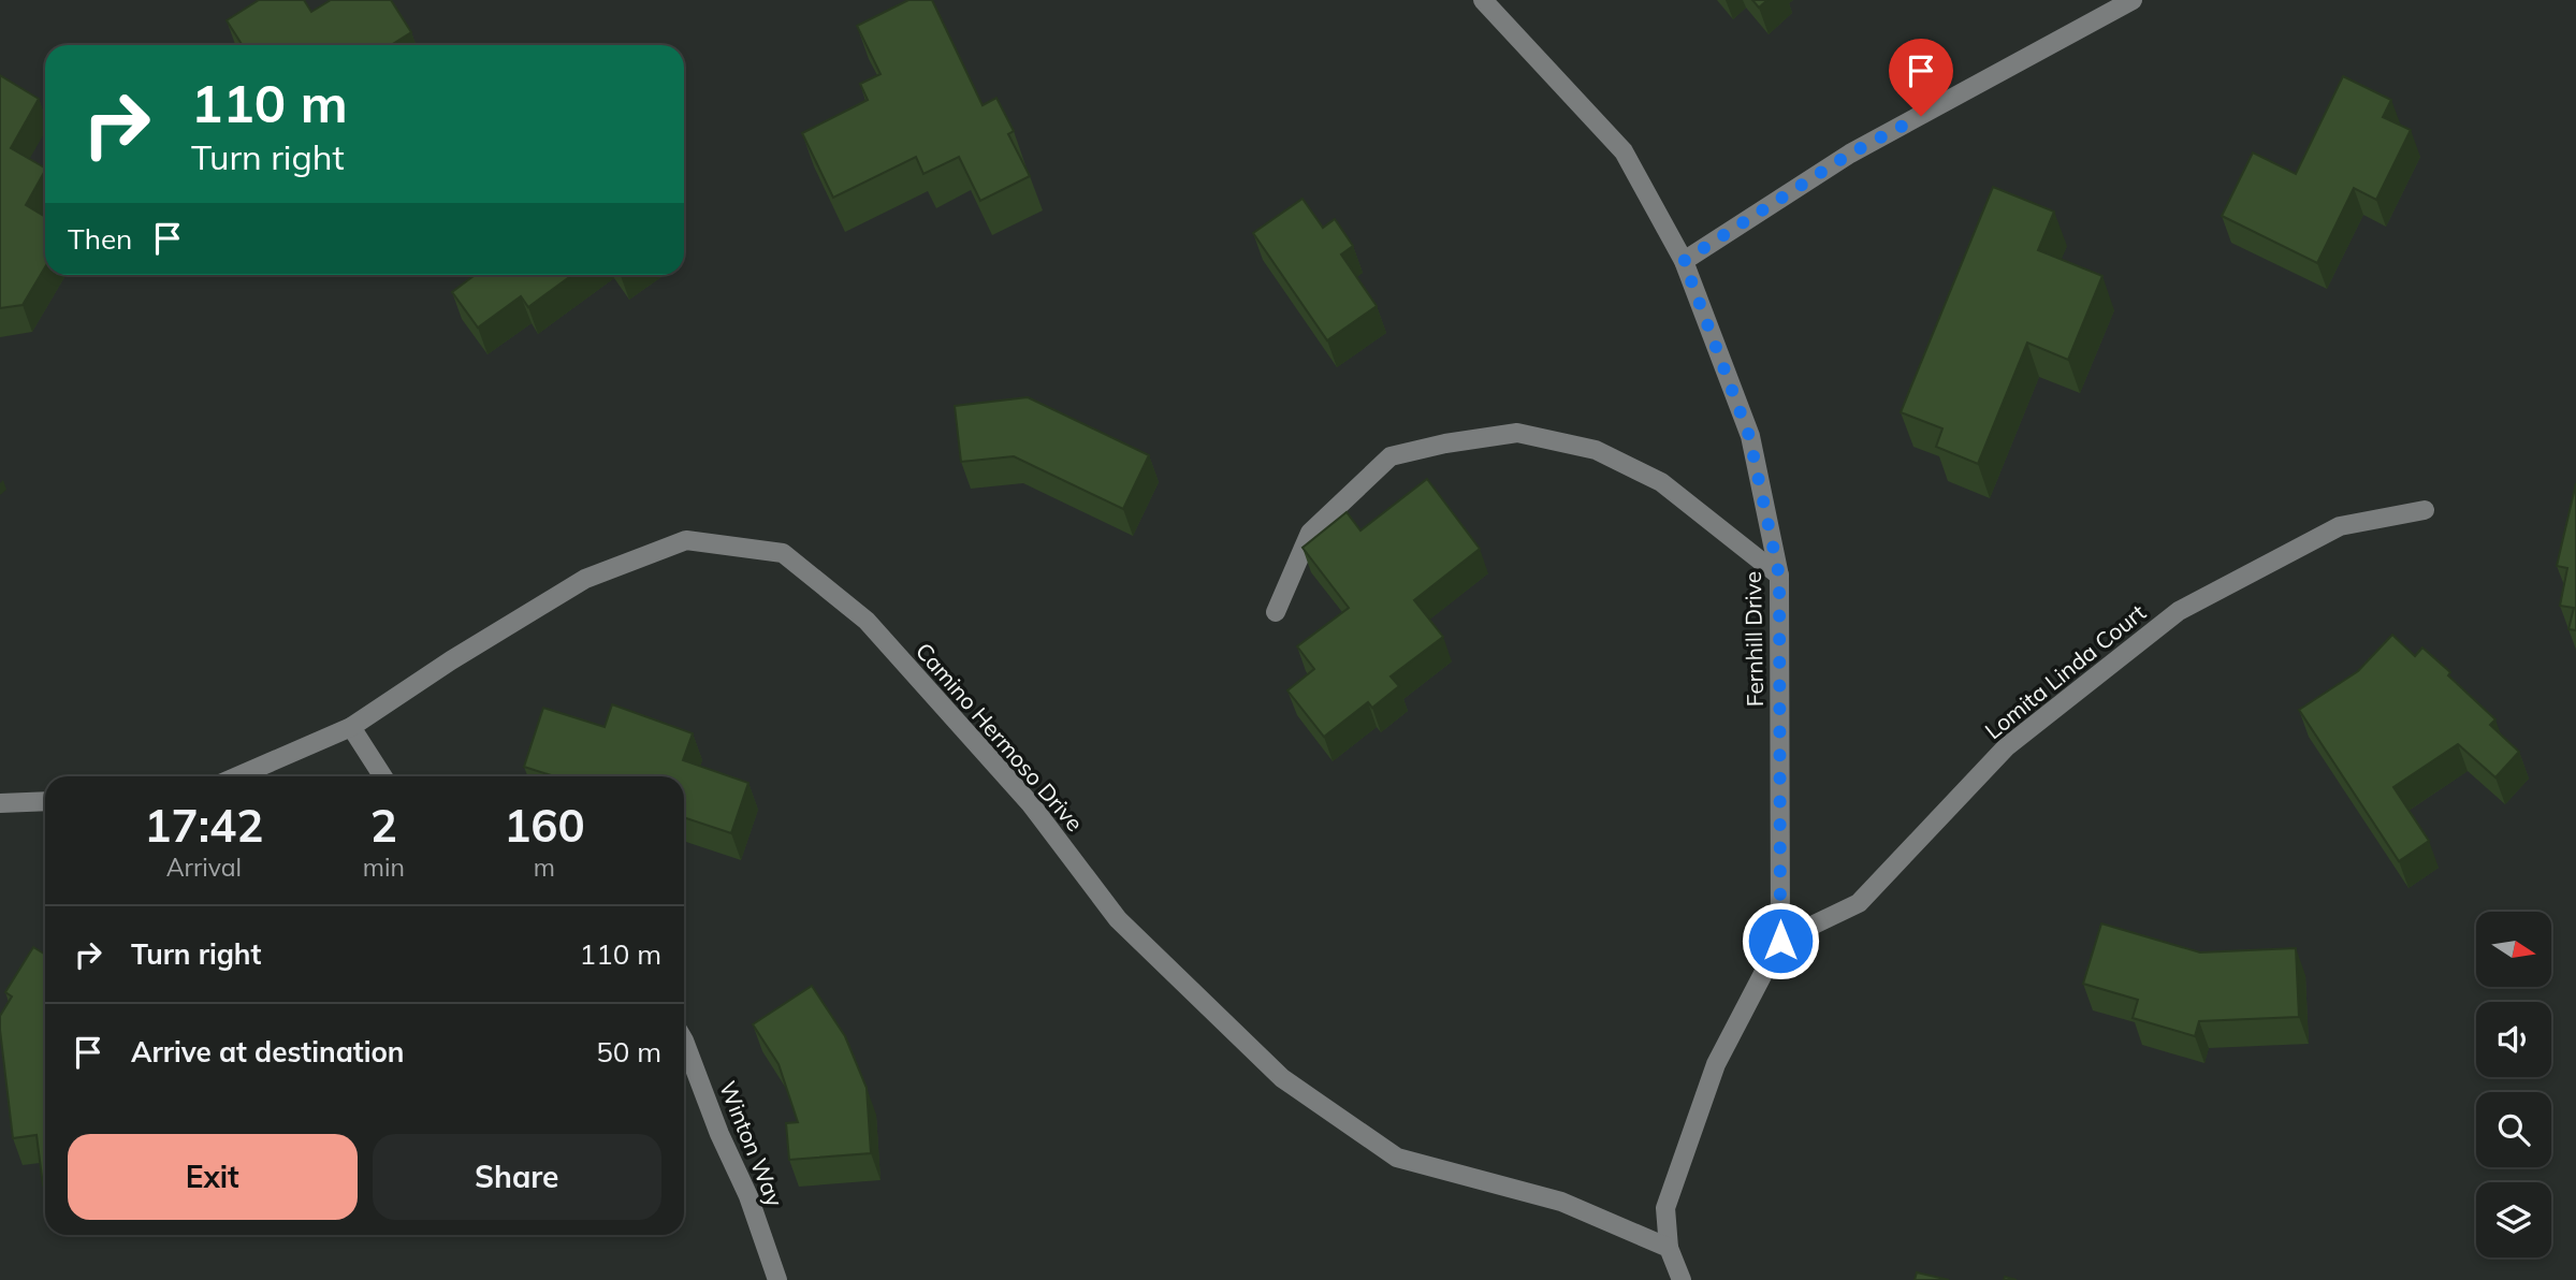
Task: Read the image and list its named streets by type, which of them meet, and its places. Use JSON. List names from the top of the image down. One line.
{"streets":{"street":["Fernhill Drive","Lomita Linda Court","Camino Hermoso Drive","Winton Way"]},"crossings":[["Fernhill Drive","Lomita Linda Court"],["Fernhill Drive","Camino Hermoso Drive"]],"north":"right","page":{"turn":["110 m","Turn right"],"then":"Then","eta":["17:42","Arrival","2","min","160","m"],"list":[{"name":"Turn right","value":"110 m"},{"name":"Arrive at destination","value":"50 m"}],"buttons":["Exit","Share"]}}
